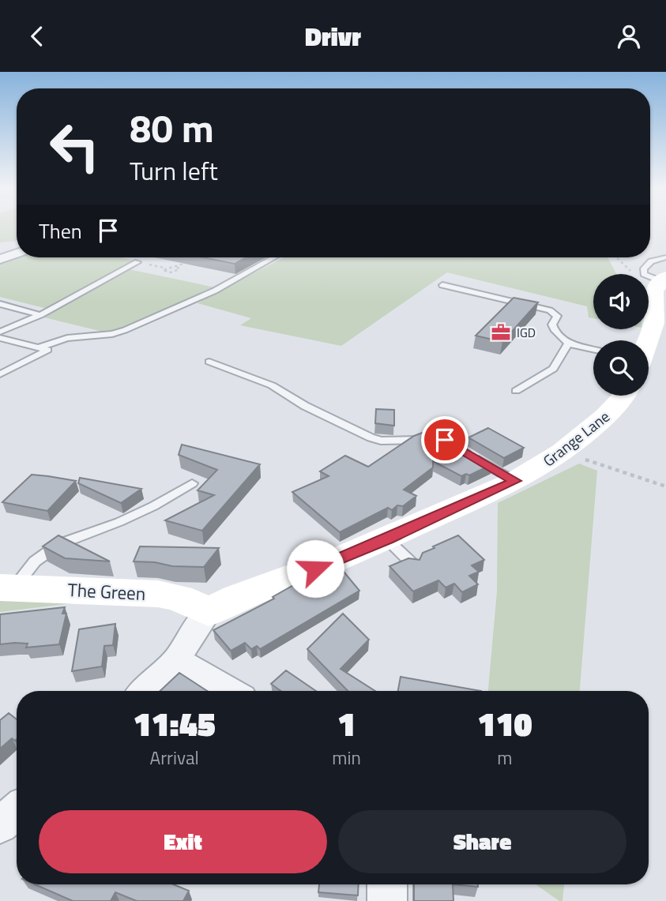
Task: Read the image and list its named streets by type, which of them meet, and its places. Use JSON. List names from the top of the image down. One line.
{"streets":{"street":["Grange Lane","The Green"]},"crossings":[["Grange Lane","The Green"]],"places":{"office":["IGD"]},"page":{"header":"Drivr","turn":["80 m","Turn left"],"then":"Then","eta":["11:45","Arrival","1","min","110","m"],"buttons":["Exit","Share"]}}
